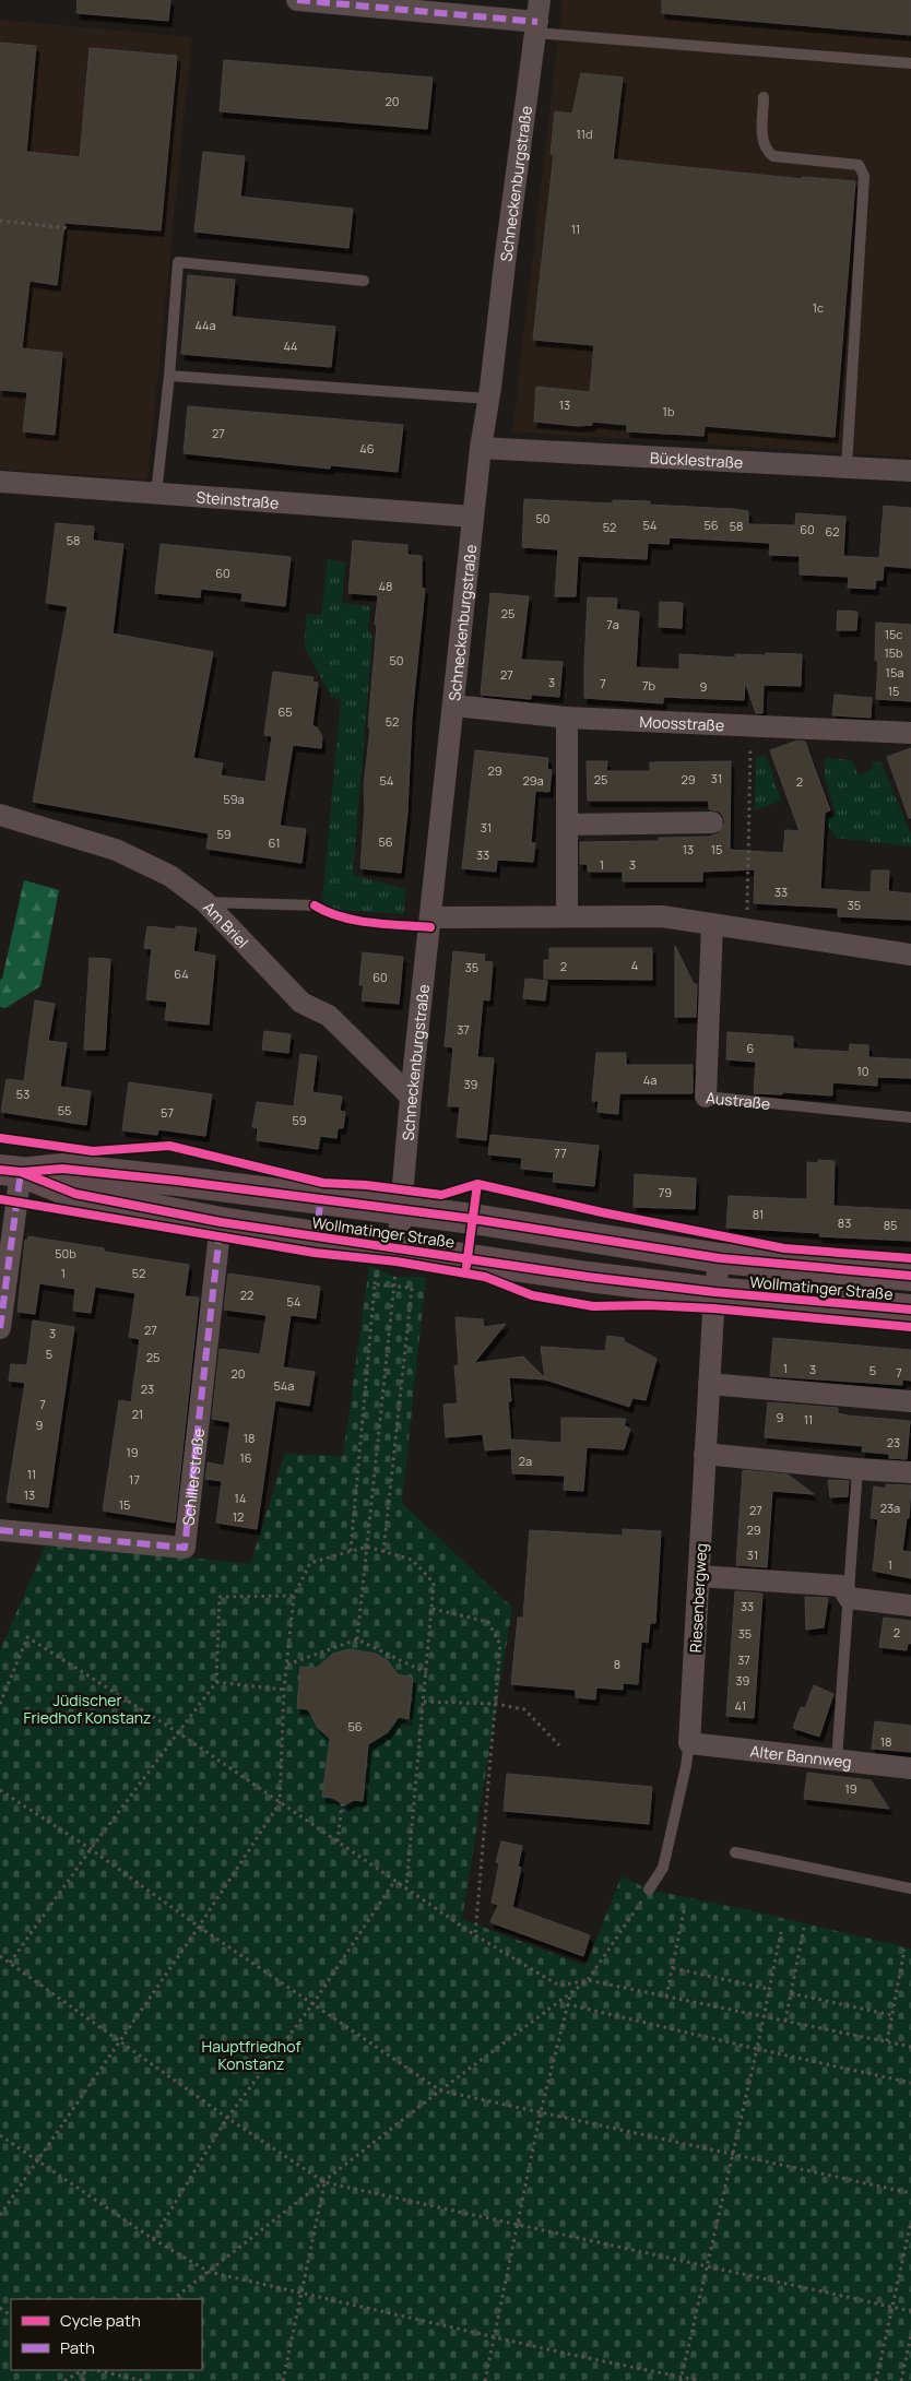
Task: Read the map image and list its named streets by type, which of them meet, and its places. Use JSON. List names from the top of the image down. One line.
{"streets":{"main road":["Wollmatinger Straße"],"street":["Schneckenburgstraße","Bücklestraße","Steinstraße","Moosstraße","Am Briel","Austraße","Schillerstraße","Riesenbergweg","Alter Bannweg"]},"crossings":[["Schneckenburgstraße","Bücklestraße"],["Schneckenburgstraße","Steinstraße"],["Schneckenburgstraße","Moosstraße"],["Schneckenburgstraße","Am Briel"],["Schneckenburgstraße","Wollmatinger Straße"],["Wollmatinger Straße","Schillerstraße"],["Wollmatinger Straße","Riesenbergweg"],["Riesenbergweg","Alter Bannweg"]],"parks":["Jüdischer Friedhof Konstanz","Hauptfriedhof Konstanz"],"house_numbers":["20","11d","11","1c","44a","44","13","1b","27","46","50","54","56","58","52","60","62","58","60","48","25","7a","15c","15b","50","15a","27","3","7","7b","9","15","65","52","29","31","25","29","54","29a","2","59a","31","59","56","61","13","15","33","1","3","33","35","4","2","35","64","60","37","6","10","4a","39","53","55","57","59","77","79","81","83","85","50b","1","52","22","54","27","3","5","25","1","3","5","7","20","54a","23","7","21","9","11","9","18","23","19","16","2a","11","17","13","14","15","23a","27","12","29","31","1","33","2","35","37","8","39","41","56","18","19"],"legend":["Cycle path","Path"]}
